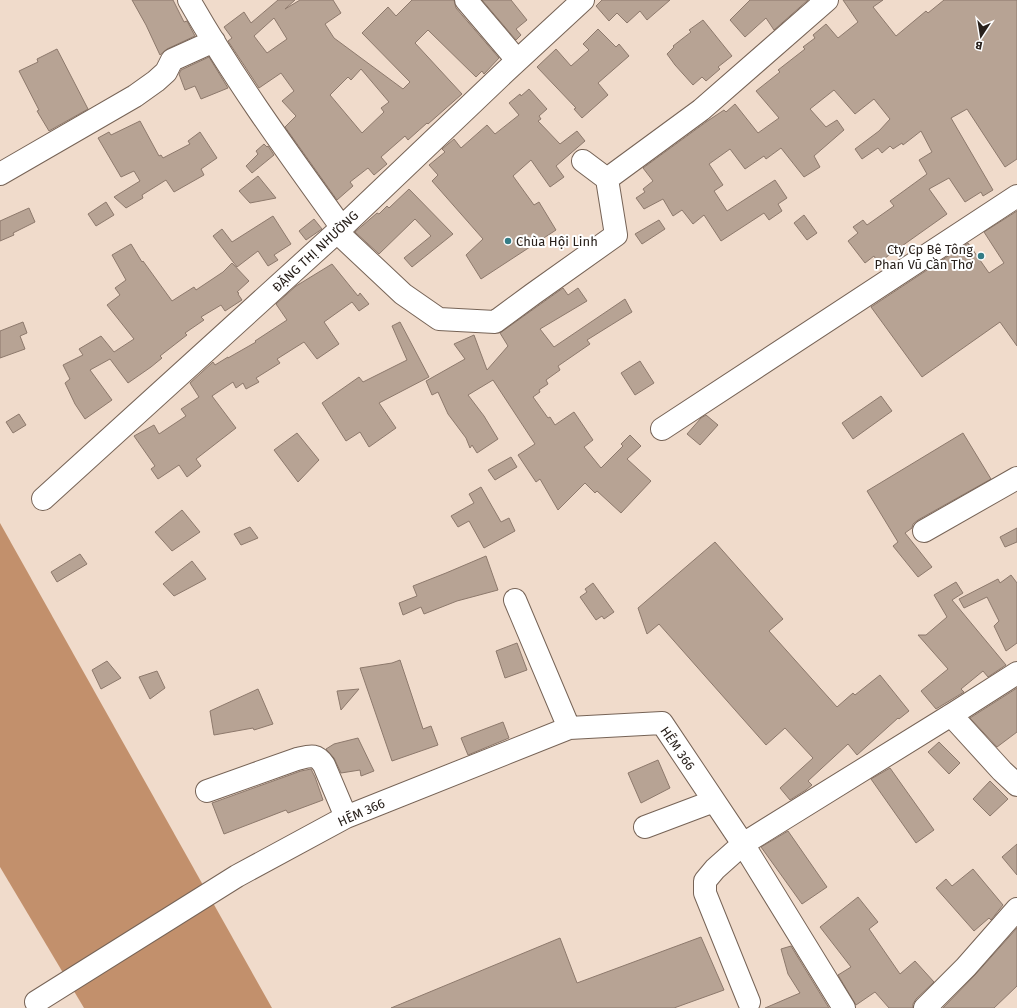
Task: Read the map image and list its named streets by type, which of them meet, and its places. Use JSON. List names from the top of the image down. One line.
{"streets":{"street":["ĐẶNG THỊ NHƯỜNG","HẼM 366"]},"places":["Chùa Hội Linh","Cty Cp Bê Tông Phan Vũ Cần Thơ"],"north":"bottom"}
